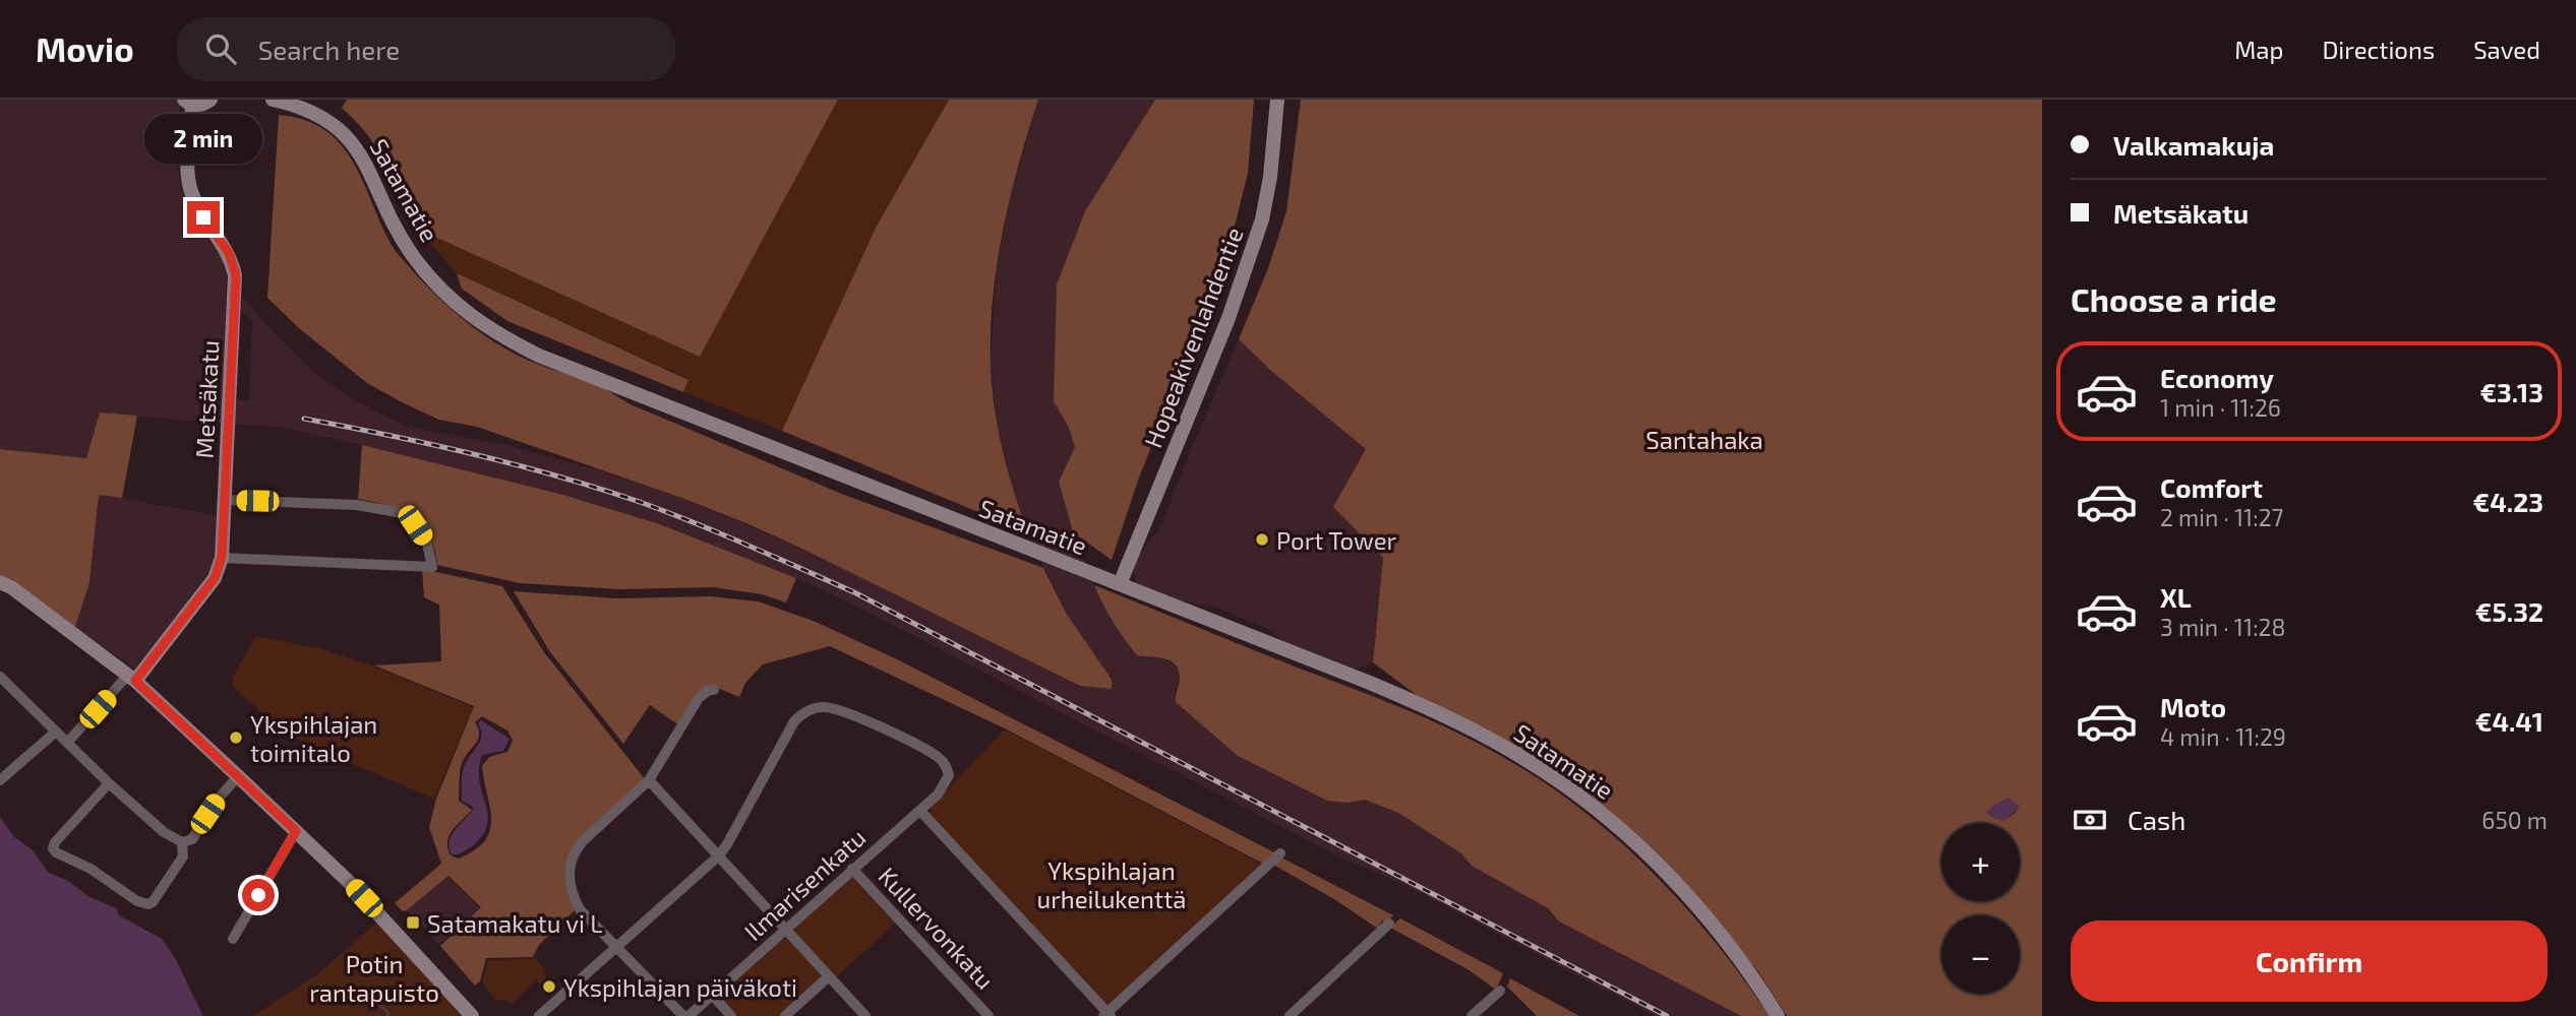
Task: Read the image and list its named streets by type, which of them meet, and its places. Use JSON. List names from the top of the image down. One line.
{"streets":{"main road":["Satamatie","Hopeakivenlahdentie","Metsäkatu"],"street":["Ilmarisenkatu","Kullervonkatu"]},"crossings":[["Satamatie","Hopeakivenlahdentie"],["Ilmarisenkatu","Kullervonkatu"]],"parks":["Santahaka","Ykspihlajan urheilukenttä","Potin rantapuisto"],"places":{"other":["Port Tower","Ykspihlajan toimitalo","Ykspihlajan päiväkoti"],"transit":["Satamakatu vi L"]},"page":{"header":"Movio","search":"Search here","nav":["Map","Directions","Saved"],"banner":["Valkamakuja","Metsäkatu"],"bubble":"2 min","heading":"Choose a ride","list":[{"name":"Economy","note":"1 min · 11:26","value":"€3.13"},{"name":"Comfort","note":"2 min · 11:27","value":"€4.23"},{"name":"XL","note":"3 min · 11:28","value":"€5.32"},{"name":"Moto","note":"4 min · 11:29","value":"€4.41"}],"pay":["Cash","650 m"],"map_buttons":["+","−"],"buttons":"Confirm"}}
